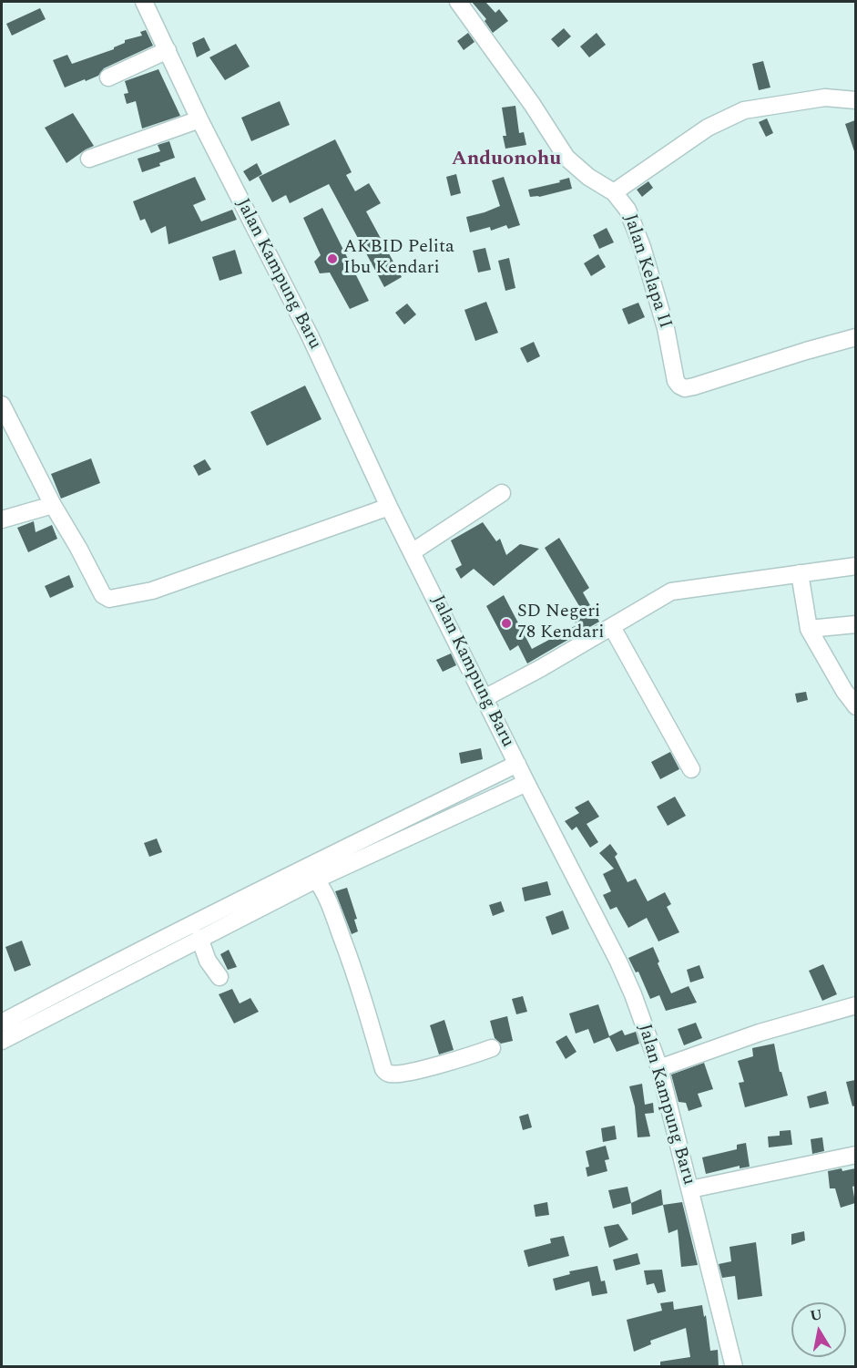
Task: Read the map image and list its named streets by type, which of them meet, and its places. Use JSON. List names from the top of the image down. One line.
{"streets":{"street":["Jalan Kelapa II","Jalan Kampung Baru"]},"districts":["Anduonohu"],"places":["AKBID Pelita Ibu Kendari","SD Negeri 78 Kendari"],"north":"top"}
